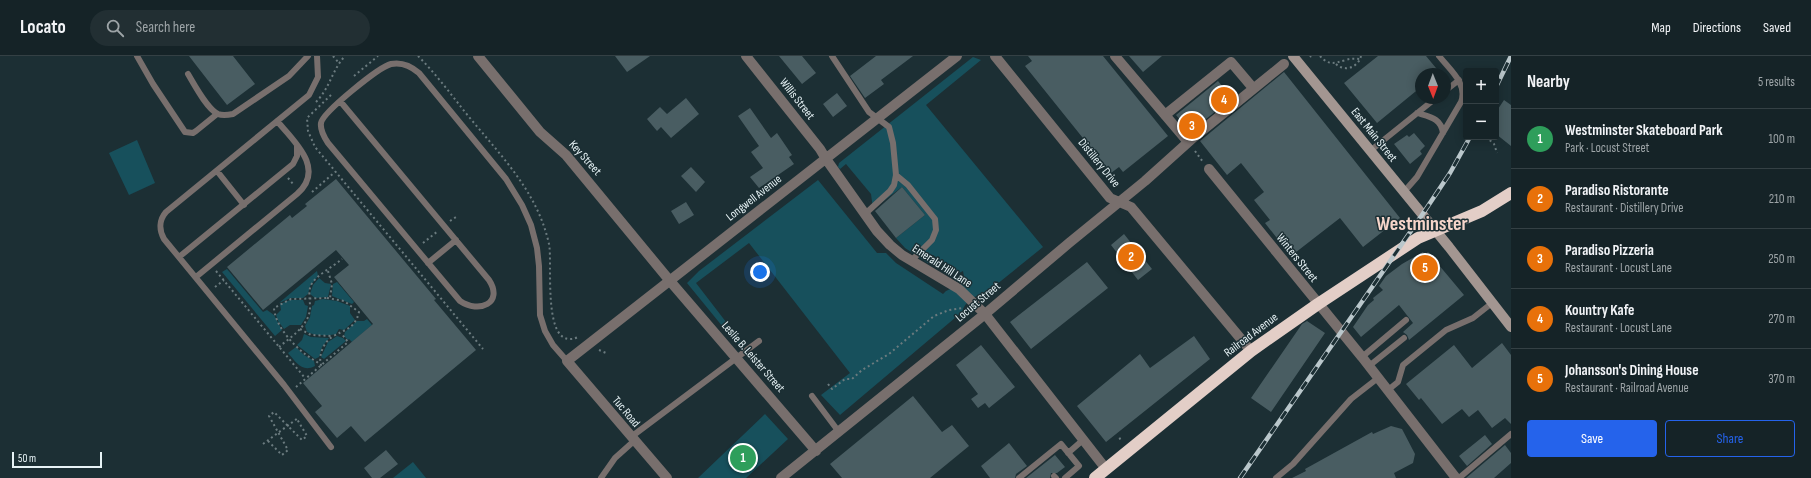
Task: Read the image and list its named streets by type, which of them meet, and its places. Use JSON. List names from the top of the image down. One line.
{"streets":{"highway":["Railroad Avenue"],"main road":["East Main Street"],"street":["Willis Street","Key Street","Distillery Drive","Longwell Avenue","Winters Street","Emerald Hill Lane","Locust Street","Leslie B. Leister Street","Tuc Road"]},"crossings":[["Willis Street","Longwell Avenue"],["Willis Street","Emerald Hill Lane"],["East Main Street","Railroad Avenue"],["Key Street","Longwell Avenue"],["Key Street","Leslie B. Leister Street"],["Distillery Drive","Locust Street"],["Distillery Drive","Railroad Avenue"],["Longwell Avenue","Emerald Hill Lane"],["Longwell Avenue","Leslie B. Leister Street"],["Longwell Avenue","Tuc Road"],["Winters Street","Railroad Avenue"],["Emerald Hill Lane","Locust Street"],["Emerald Hill Lane","Railroad Avenue"],["Locust Street","Leslie B. Leister Street"]],"districts":["Westminster"],"scale_bar":"50 m","north":"bottom","page":{"header":"Locato","search":"Search here","nav":["Map","Directions","Saved"],"heading":["Nearby","5 results"],"map_buttons":["+","−"],"pins":["4","3","2","5","1"],"list":[{"mark":"1","name":"Westminster Skateboard Park","note":"Park · Locust Street","value":"100 m"},{"mark":"2","name":"Paradiso Ristorante","note":"Restaurant · Distillery Drive","value":"210 m"},{"mark":"3","name":"Paradiso Pizzeria","note":"Restaurant · Locust Lane","value":"250 m"},{"mark":"4","name":"Kountry Kafe","note":"Restaurant · Locust Lane","value":"270 m"},{"mark":"5","name":"Johansson's Dining House","note":"Restaurant · Railroad Avenue","value":"370 m"}],"buttons":["Save","Share"],"scale":"50 m"}}
